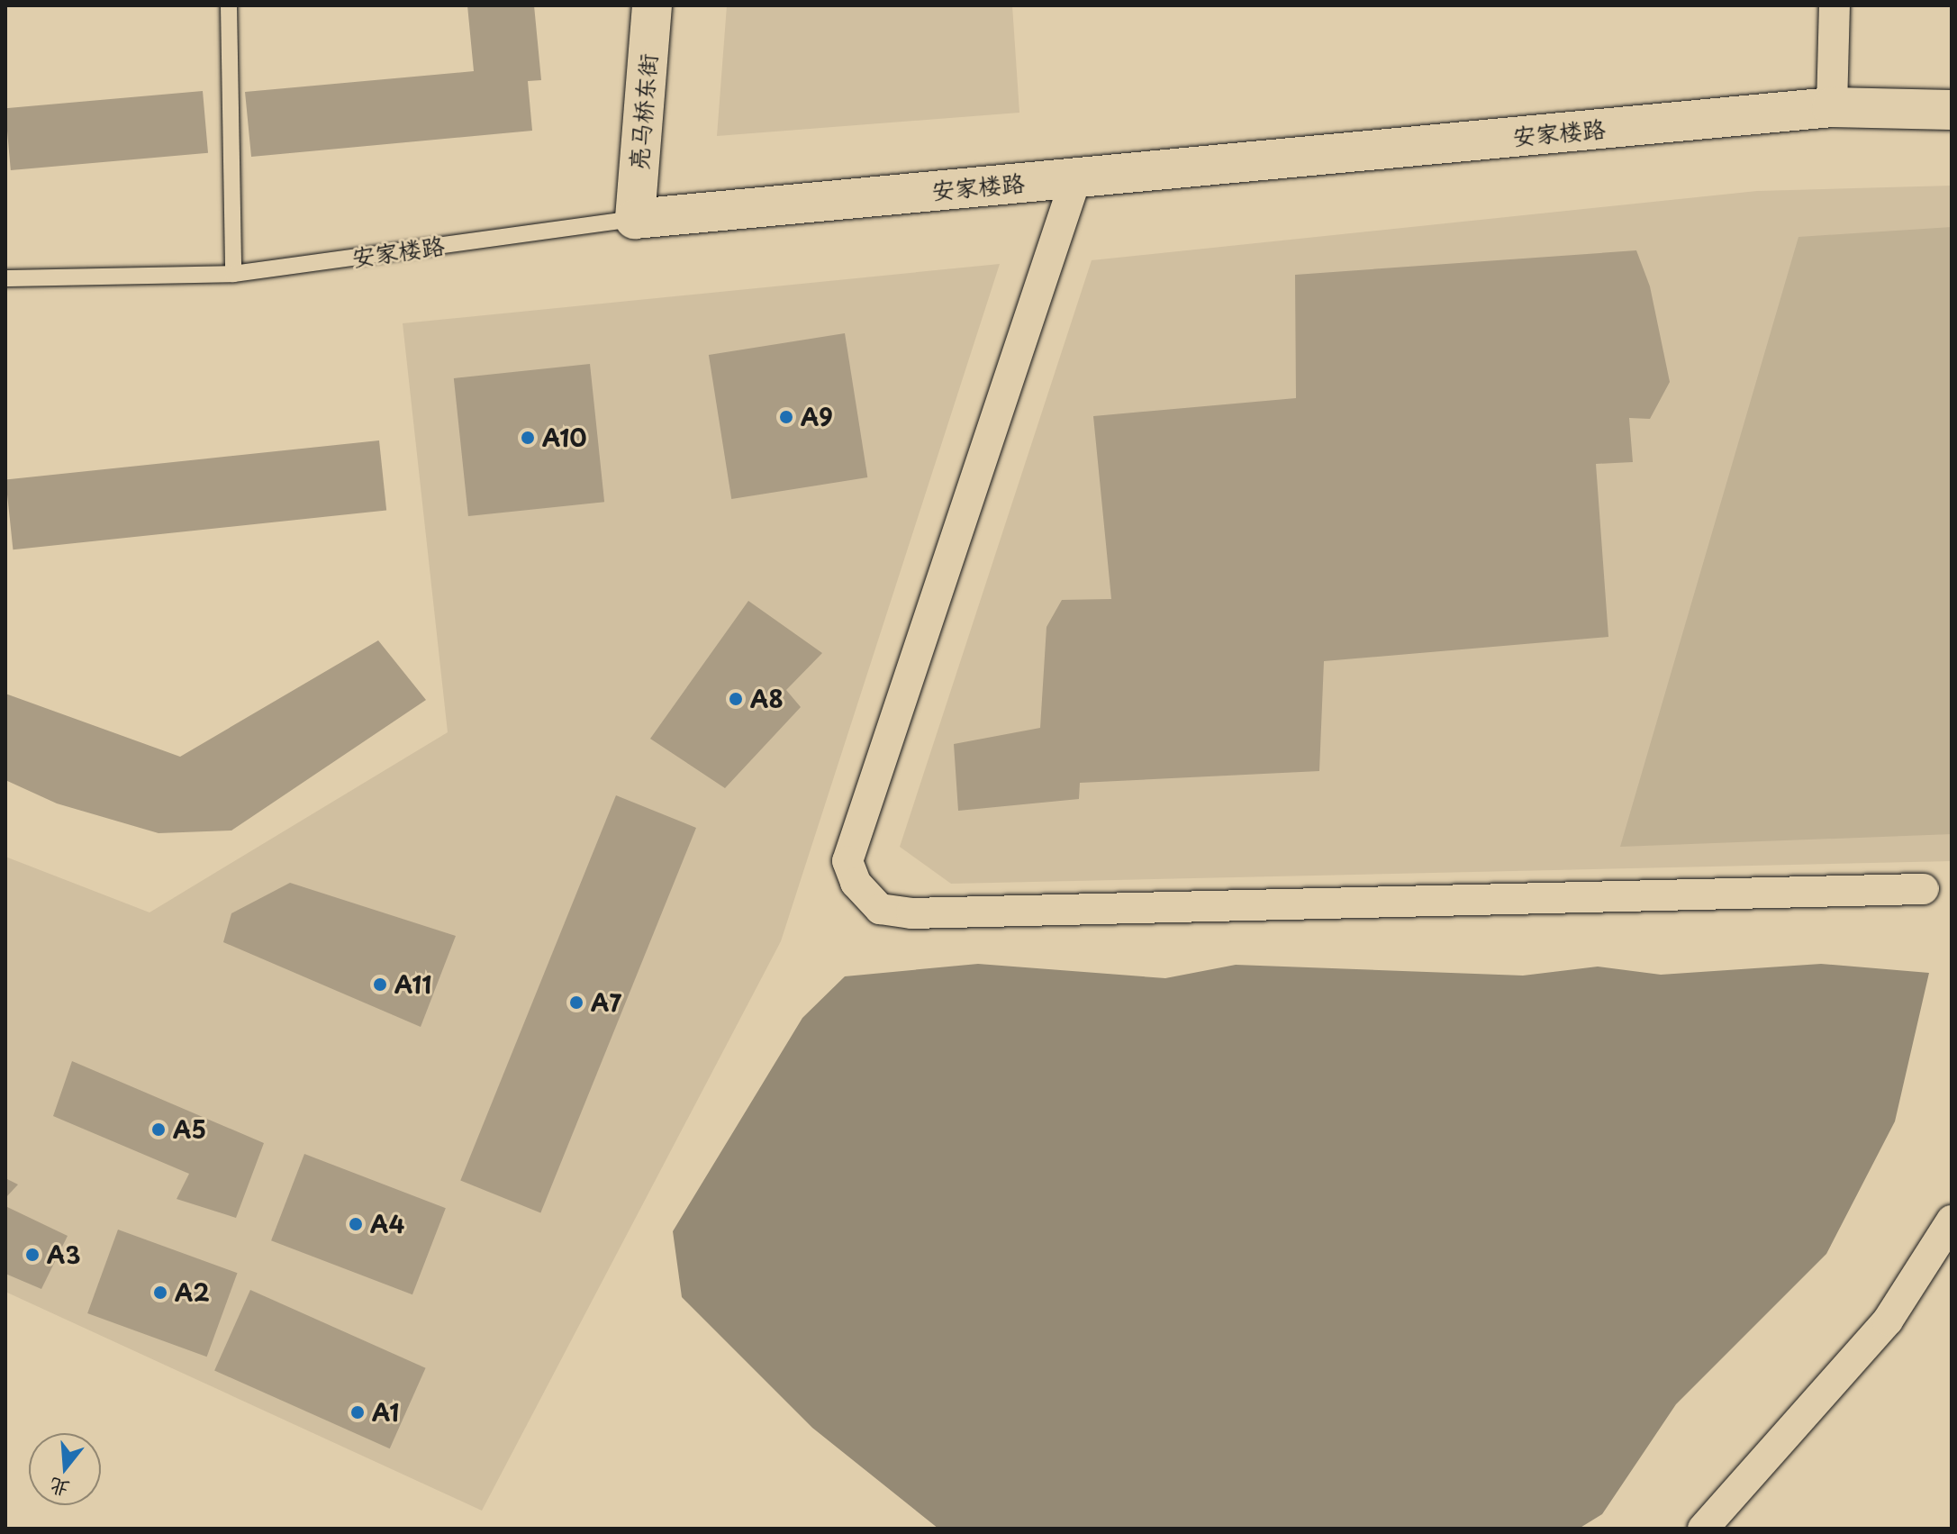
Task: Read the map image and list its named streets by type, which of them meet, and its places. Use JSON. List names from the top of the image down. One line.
{"streets":{"street":["亮马桥东街","安家楼路"]},"crossings":[["亮马桥东街","安家楼路"]],"places":["A9","A10","A8","A11","A7","A5","A4","A3","A2","A1"],"north":"bottom"}
